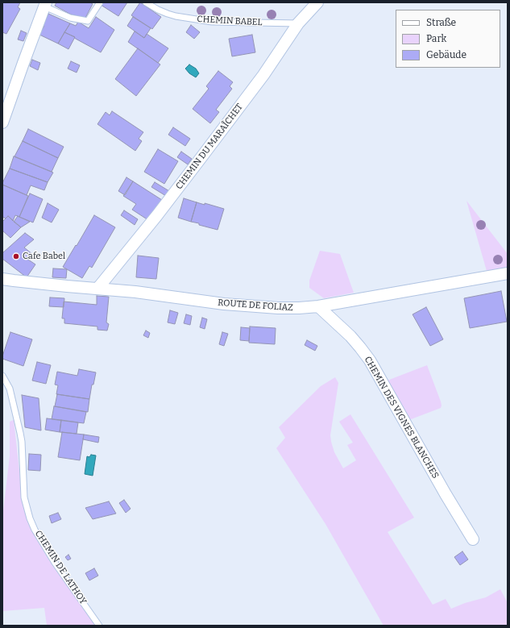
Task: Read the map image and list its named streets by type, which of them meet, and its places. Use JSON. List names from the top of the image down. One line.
{"streets":{"street":["CHEMIN DU MARAÎCHET","ROUTE DE FOLIAZ","CHEMIN DES VIGNES BLANCHES"],"lane":["CHEMIN BABEL","CHEMIN DE LATHOY"]},"crossings":[["CHEMIN BABEL","CHEMIN DU MARAÎCHET"],["CHEMIN DU MARAÎCHET","ROUTE DE FOLIAZ"],["ROUTE DE FOLIAZ","CHEMIN DES VIGNES BLANCHES"]],"places":["Cafe Babel"],"legend":["Straße","Park","Gebäude"]}
